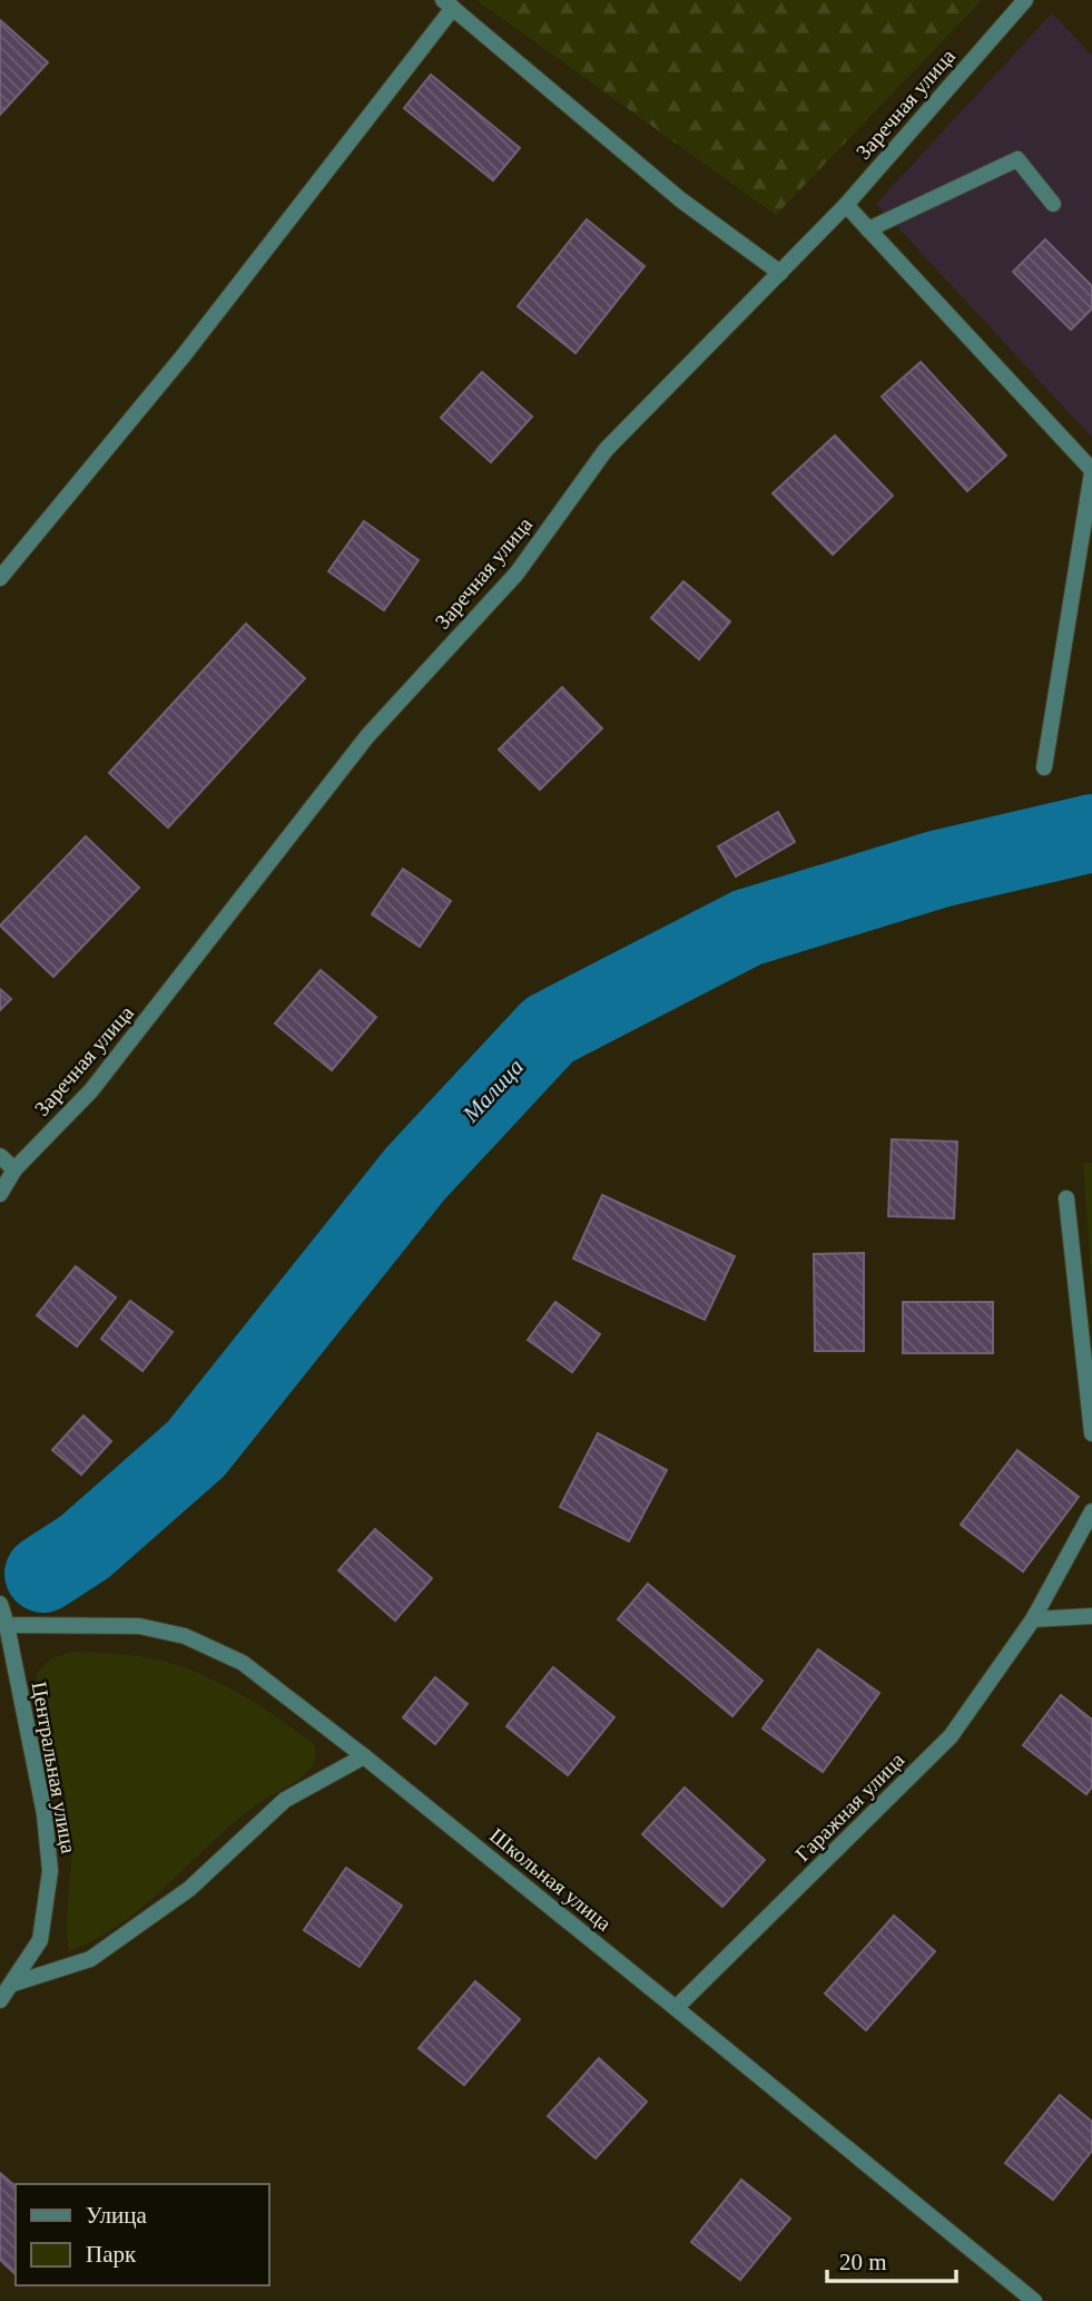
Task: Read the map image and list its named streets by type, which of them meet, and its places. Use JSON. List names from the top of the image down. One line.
{"streets":{"street":["Заречная улица","Центральная улица","Гаражная улица","Школьная улица"]},"crossings":[["Центральная улица","Школьная улица"],["Гаражная улица","Школьная улица"]],"water":["Малица"],"legend":["Улица","Парк"],"scale_bar":"20 m"}
